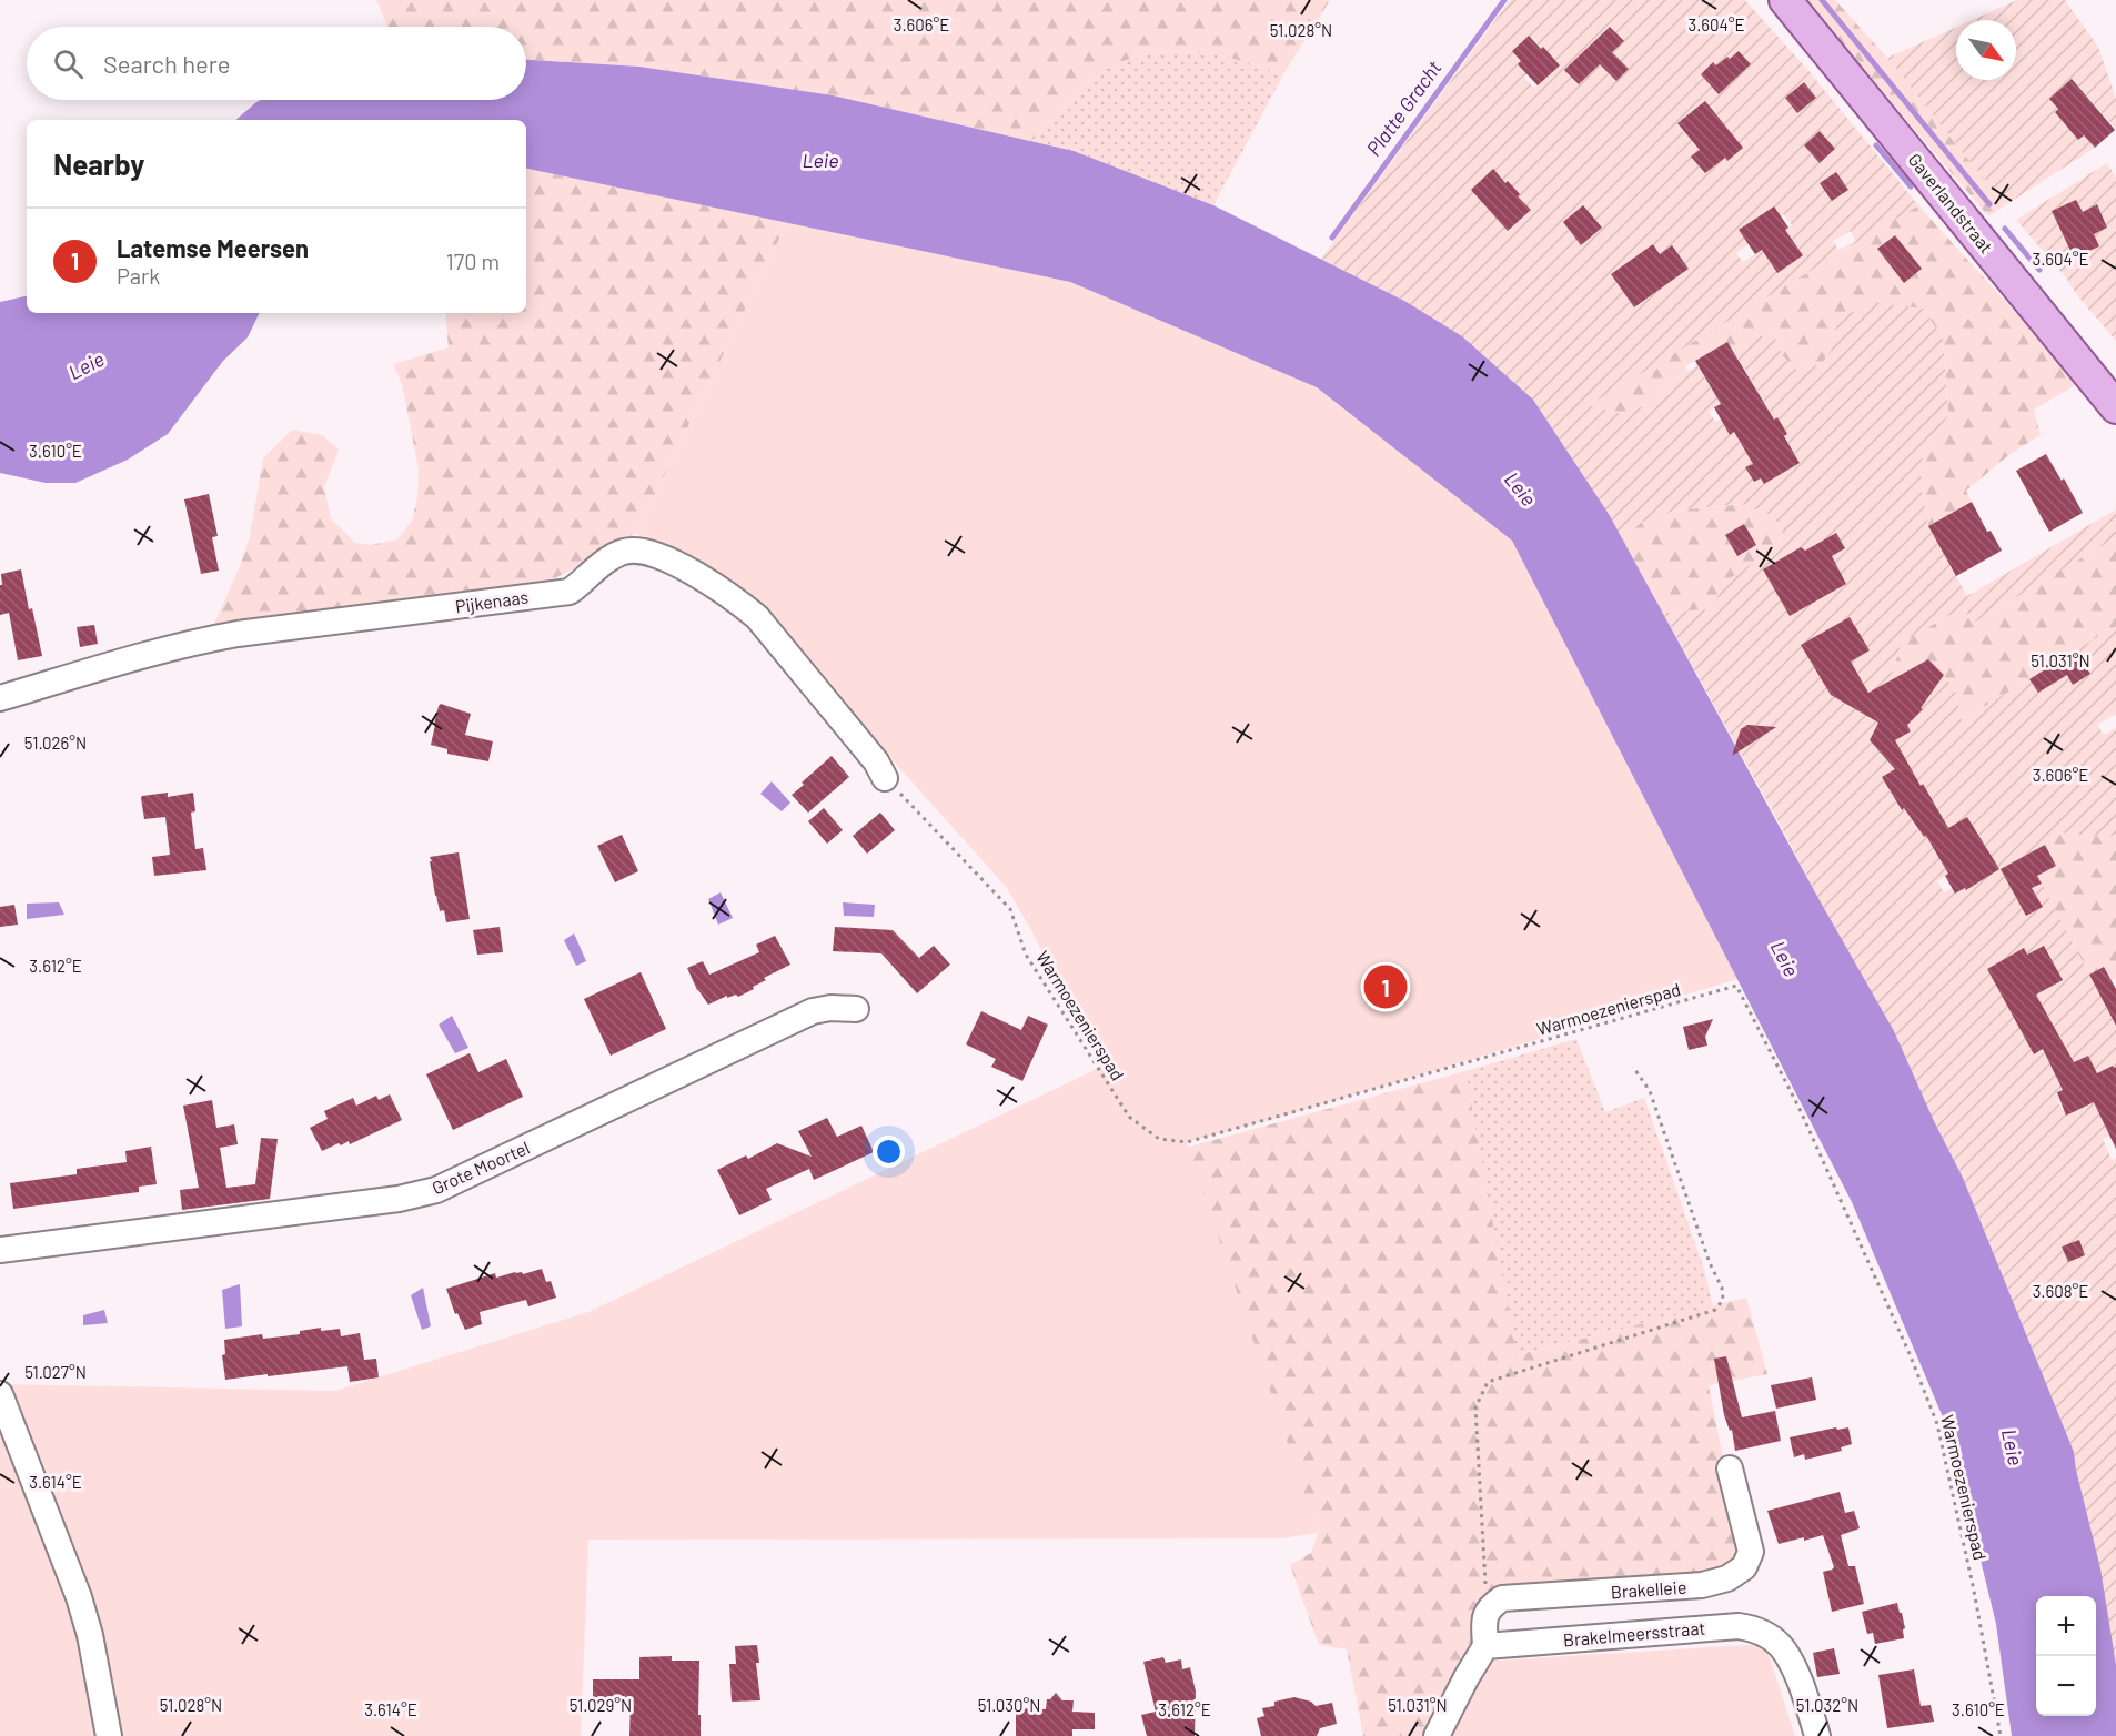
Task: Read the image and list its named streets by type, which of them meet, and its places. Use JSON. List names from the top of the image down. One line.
{"streets":{"main road":["Gaverlandstraat"],"street":["Pijkenaas","Grote Moortel","Brakelleie","Brakelmeersstraat"],"path":["Warmoezenierspad"]},"crossings":[["Pijkenaas","Warmoezenierspad"]],"water":["Platte Gracht","Leie"],"north":"bottom right","page":{"search":"Search here","heading":"Nearby","list":[{"mark":"1","name":"Latemse Meersen","note":"Park","value":"170 m"}],"pins":"1","map_buttons":["+","−"]},"coordinates":["3.606°E","3.604°E","51.028°N","3.610°E","51.031°N","51.026°N","3.612°E","3.608°E","51.027°N","3.614°E","51.029°N","51.030°N","51.032°N"]}
